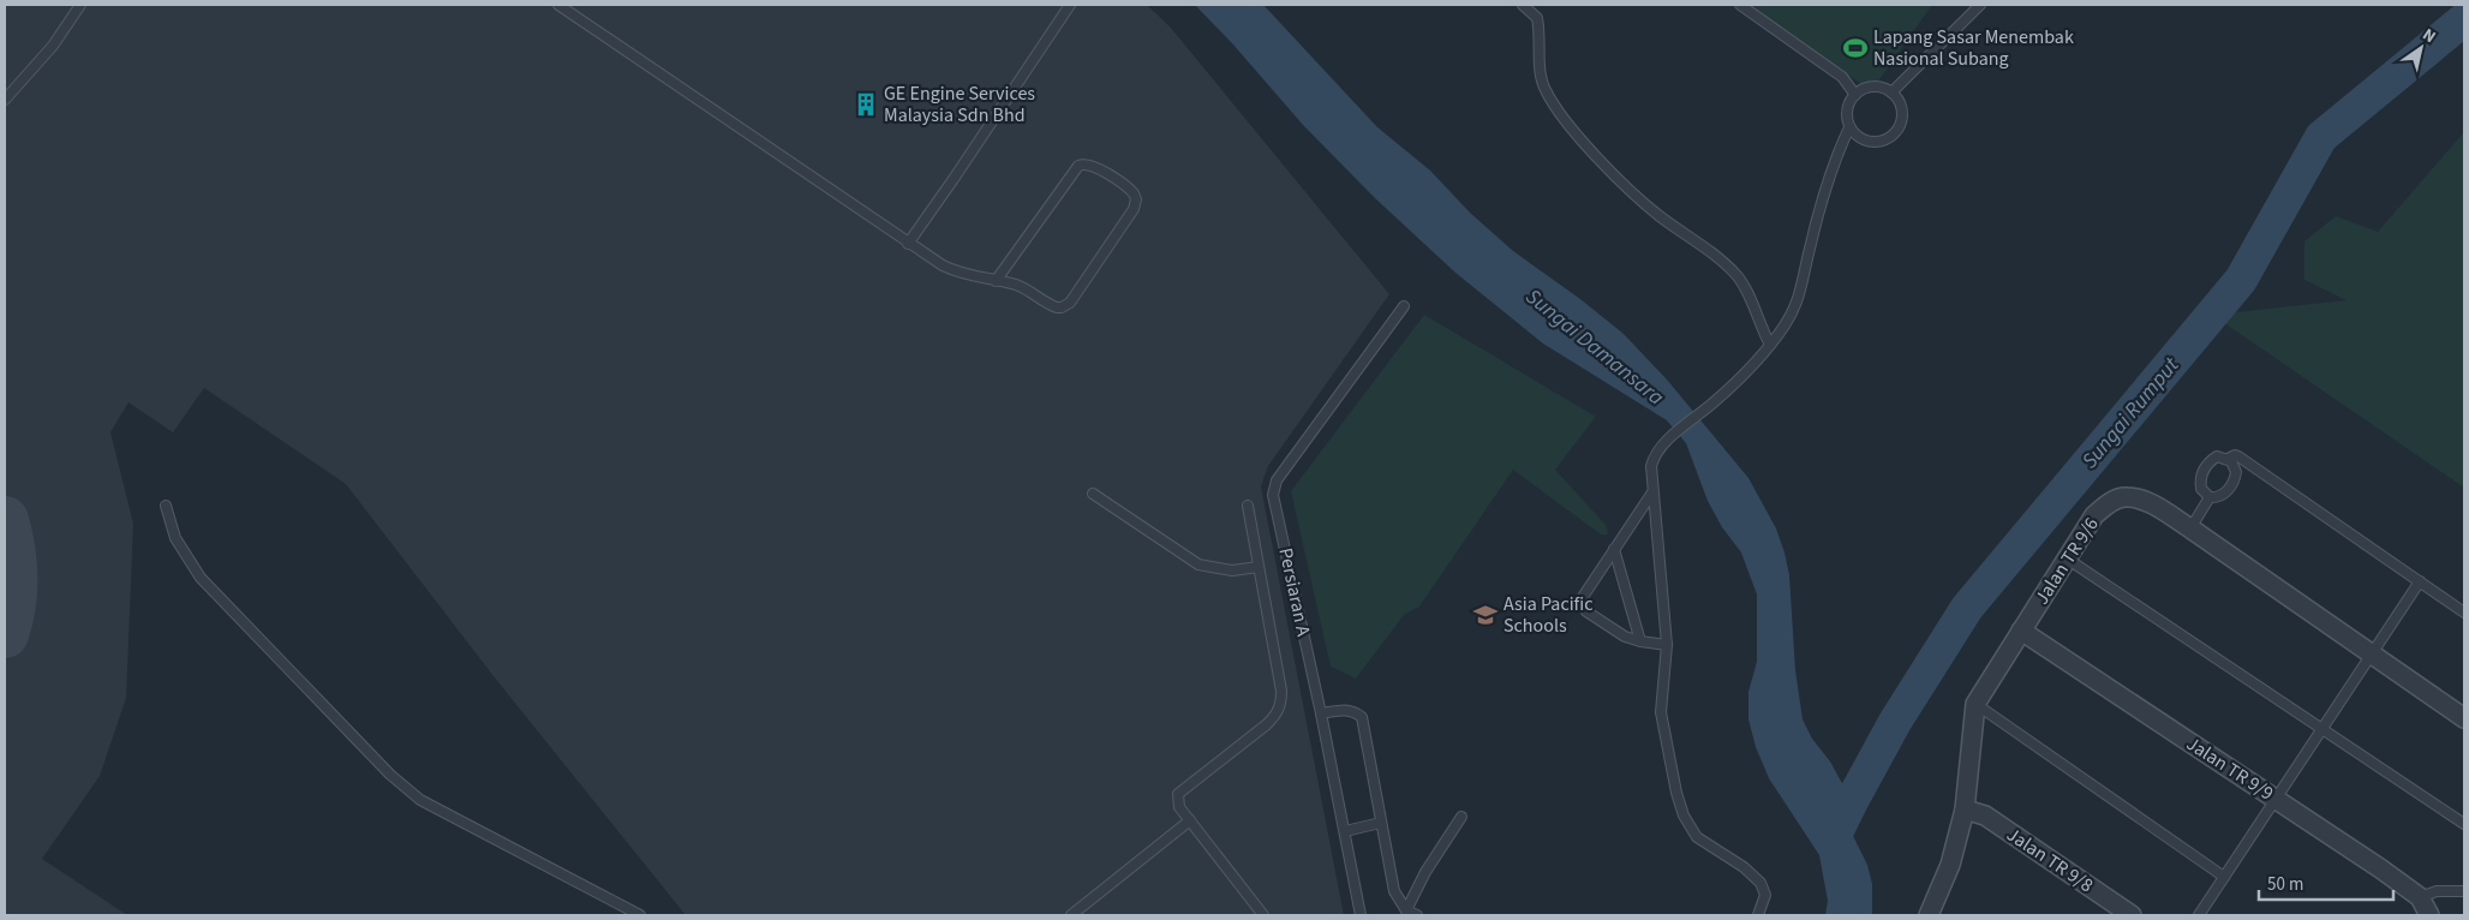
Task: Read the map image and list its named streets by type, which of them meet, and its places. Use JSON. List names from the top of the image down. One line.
{"streets":{"street":["Jalan TR 9/6","Jalan TR 9/9","Jalan TR 9/8"],"lane":["Persiaran A"]},"crossings":[["Jalan TR 9/6","Jalan TR 9/9"],["Jalan TR 9/6","Jalan TR 9/8"]],"water":["Sungai Damansara","Sungai Rumput"],"places":{"sports":["Lapang Sasar Menembak Nasional Subang"],"building":["GE Engine Services Malaysia Sdn Bhd"],"school or university":["Asia Pacific Schools"]},"scale_bar":"50 m","north":"top right"}
